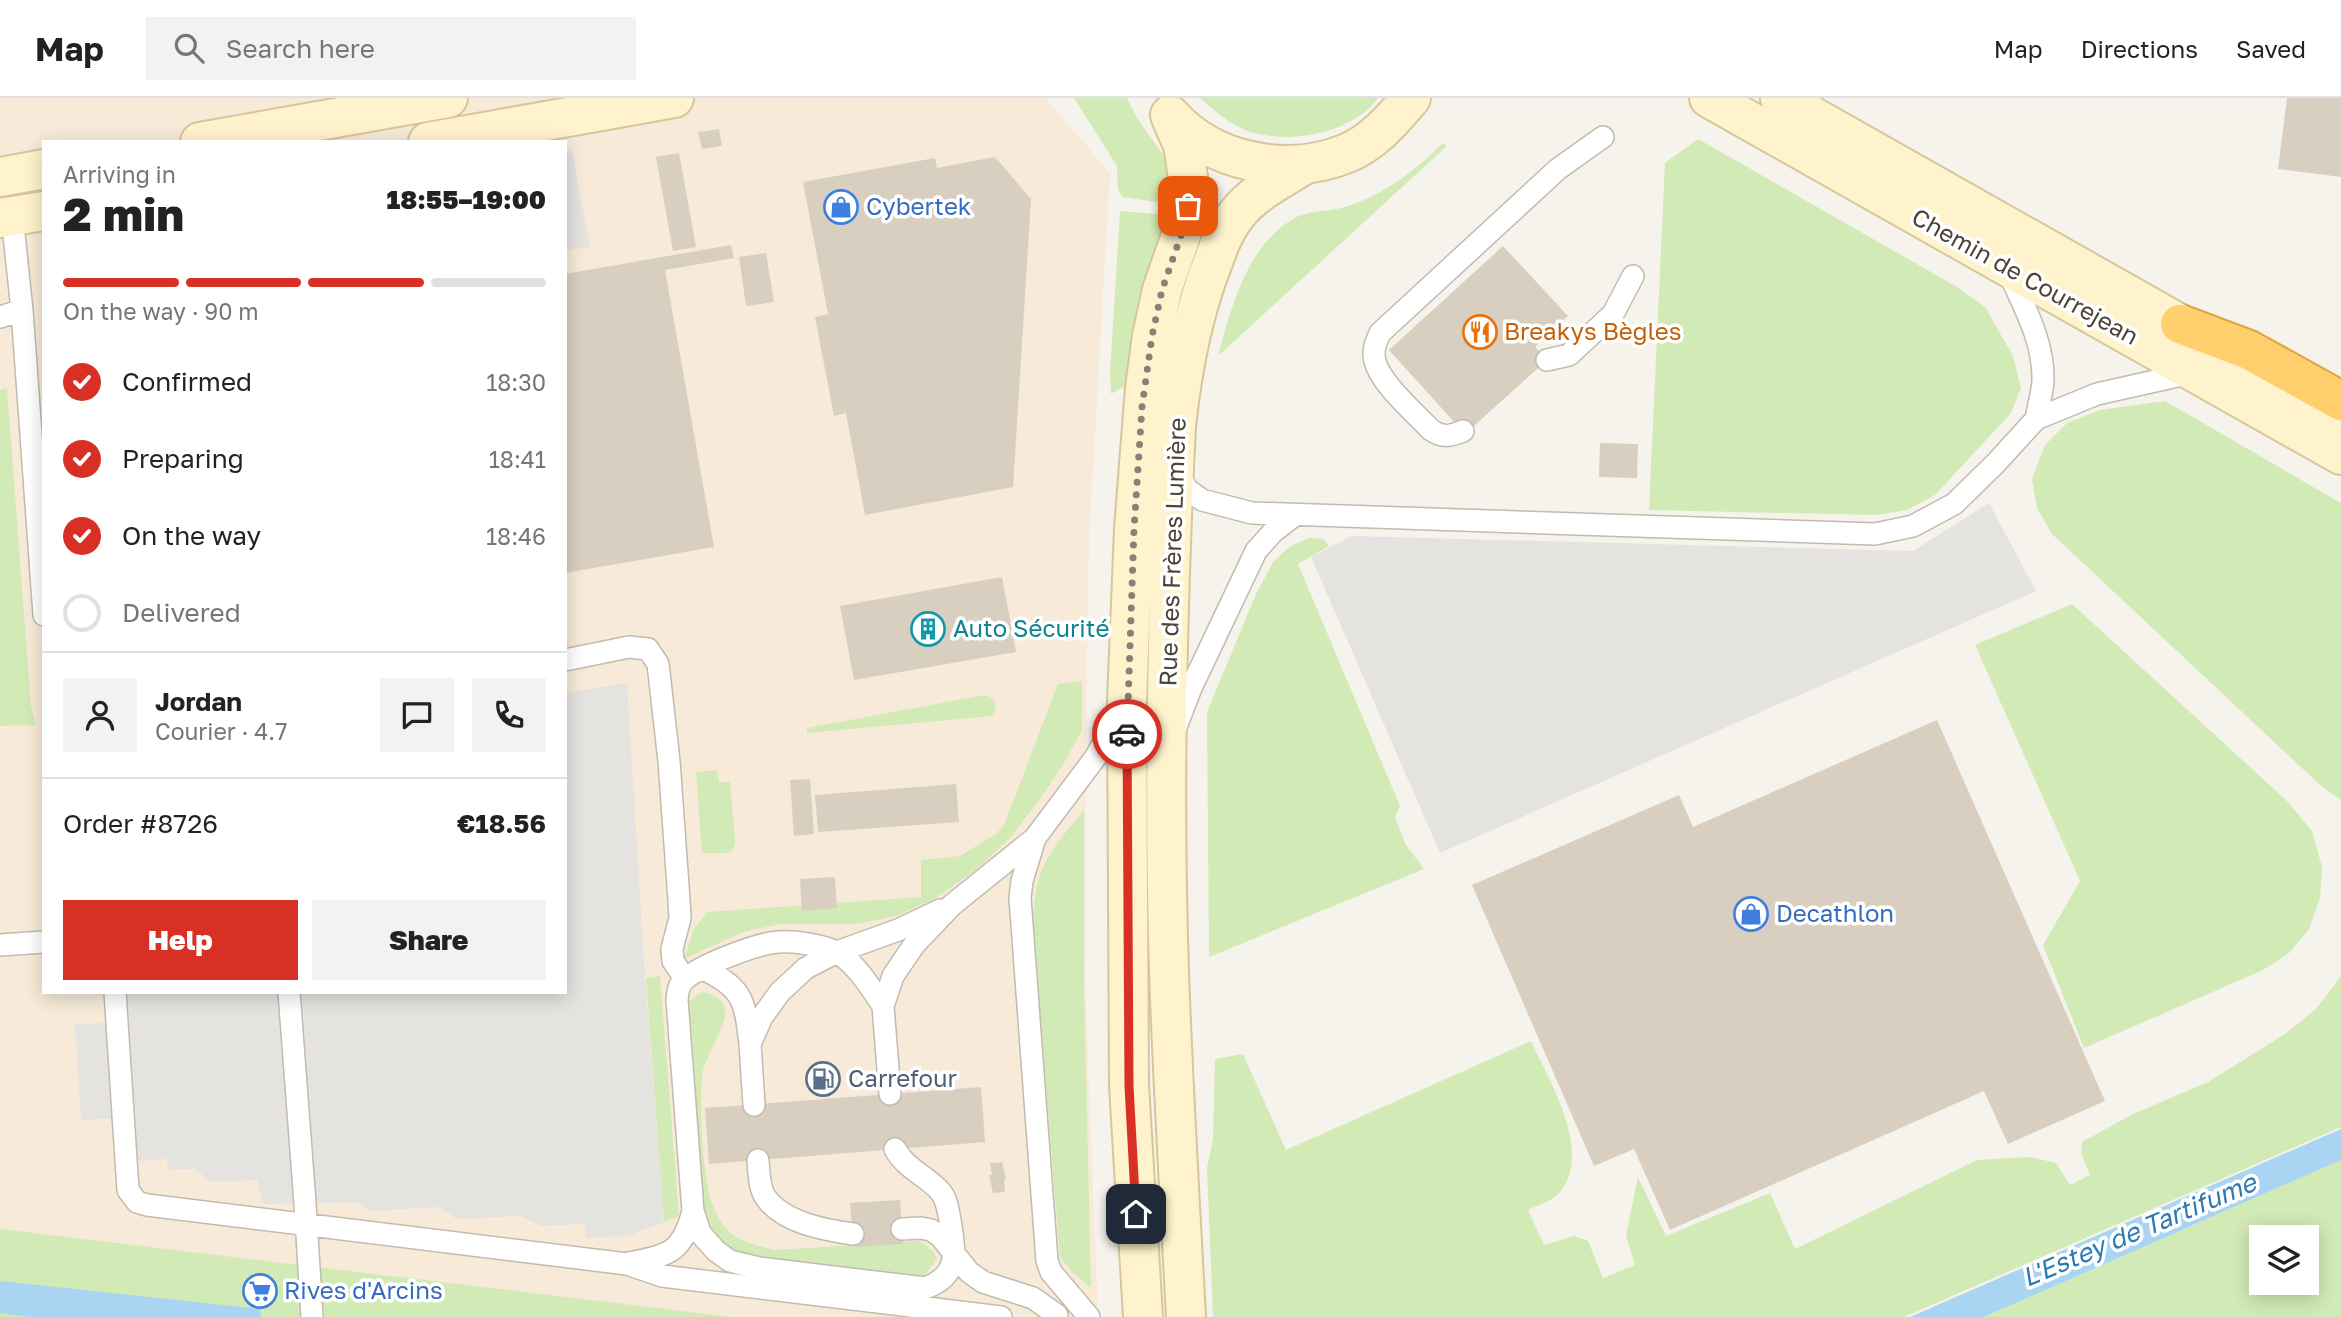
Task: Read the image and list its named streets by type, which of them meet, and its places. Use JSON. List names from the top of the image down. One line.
{"streets":{"main road":["Chemin de Courrejean","Rue des Frères Lumière"]},"water":["L'Estey de Tartifume"],"places":{"shop":["Cybertek","Decathlon"],"restaurant":["Breakys Bègles"],"building":["Auto Sécurité"],"fuel station":["Carrefour"],"supermarket":["Rives d'Arcins"]},"page":{"header":"Map","search":"Search here","nav":["Map","Directions","Saved"],"heading":["2 min","Arriving in","18:55–19:00"],"panel":["Jordan","Courier · 4.7","Order #8726","€18.56"],"bar":"On the way · 90 m","list":[["Confirmed","18:30"],["Preparing","18:41"],["On the way","18:46"],"Delivered"],"buttons":["Help","Share"]}}
